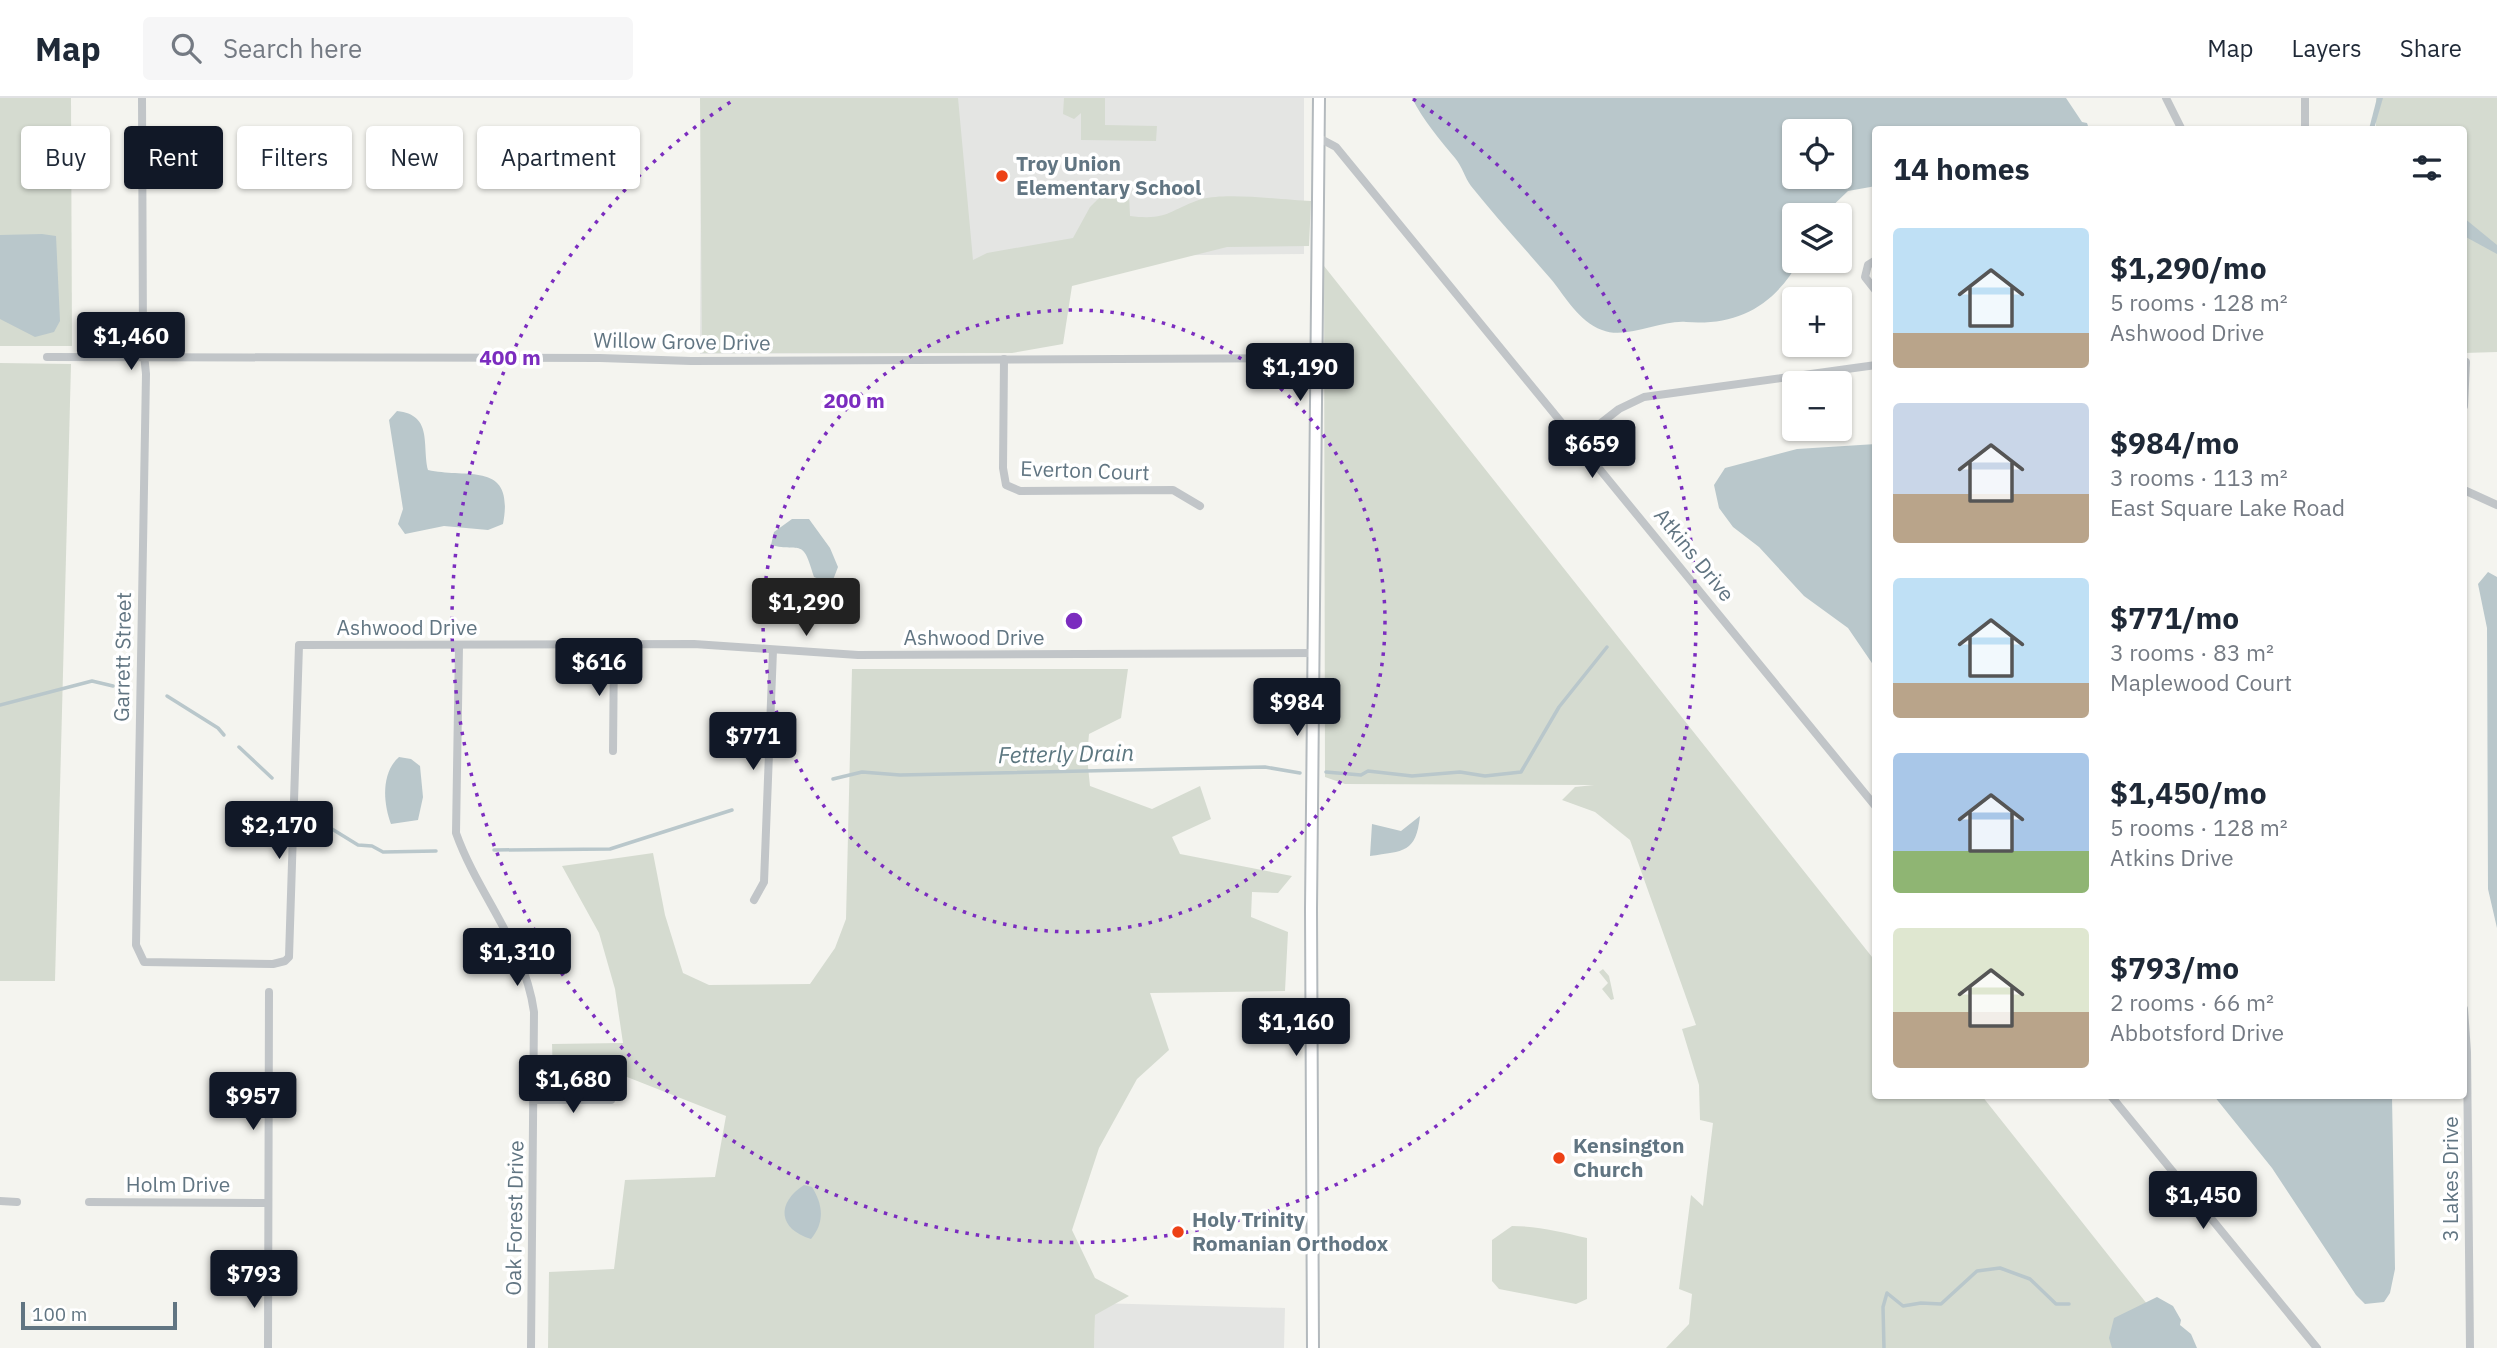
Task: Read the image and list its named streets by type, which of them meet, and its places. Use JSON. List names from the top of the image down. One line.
{"streets":{"street":["Willow Grove Drive","Everton Court","Atkins Drive","Ashwood Drive","Garrett Street","3 Lakes Drive","Holm Drive","Oak Forest Drive"]},"crossings":[["Willow Grove Drive","Everton Court"],["Willow Grove Drive","Garrett Street"],["Ashwood Drive","Garrett Street"],["Ashwood Drive","Oak Forest Drive"]],"water":["Fetterly Drain"],"places":["Troy Union Elementary School","Kensington Church","Holy Trinity Romanian Orthodox"],"scale_bar":"100 m","page":{"header":"Map","search":"Search here","nav":["Map","Layers","Share"],"map_buttons":["+","−"],"chip":["Buy","Rent","Filters","New","Apartment"],"heading":"14 homes","list":[{"name":"$1,290/mo","note":"5 rooms · 128 m² · Ashwood Drive"},{"name":"$984/mo","note":"3 rooms · 113 m² · East Square Lake Road"},{"name":"$771/mo","note":"3 rooms · 83 m² · Maplewood Court"},{"name":"$1,450/mo","note":"5 rooms · 128 m² · Atkins Drive"},{"name":"$793/mo","note":"2 rooms · 66 m² · Abbotsford Drive"}],"price":["$1,460","$1,190","$659","$1,290","$616","$984","$771","$2,170","$1,310","$1,160","$1,680","$957","$1,450","$793"],"scale":"100 m"},"rings":["400 m","200 m"]}
